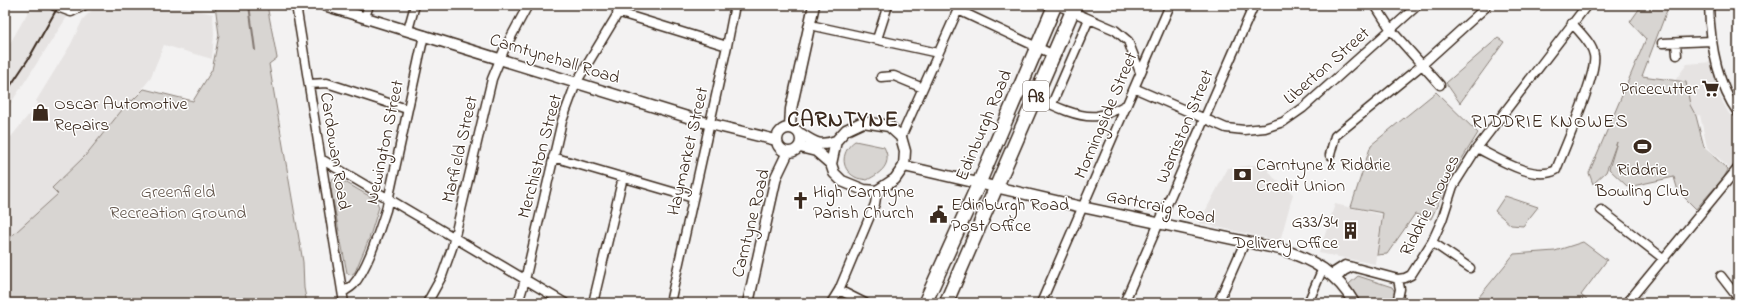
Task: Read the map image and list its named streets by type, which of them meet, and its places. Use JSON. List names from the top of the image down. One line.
{"streets":{"main road":["A8","Edinburgh Road"],"street":["Carntynehall Road","Liberton Street","Morningside Street","Warriston Street","Newington Street","Marfield Street","Cardowan Road","Haymarket Street","Merchiston Street","Riddrie Knowes","Gartcraig Road","Carntyne Road"]},"crossings":[["Carntynehall Road","Newington Street"],["Carntynehall Road","Marfield Street"],["Carntynehall Road","Haymarket Street"],["Carntynehall Road","Merchiston Street"],["Carntynehall Road","Carntyne Road"],["Liberton Street","Morningside Street"],["Liberton Street","Warriston Street"],["Morningside Street","Gartcraig Road"],["Edinburgh Road","Gartcraig Road"],["Warriston Street","Gartcraig Road"],["Newington Street","Cardowan Road"]],"districts":["CARNTYNE","RIDDRIE KNOWES"],"parks":["Greenfield Recreation Ground"],"places":{"supermarket":["Pricecutter"],"shop":["Oscar Automotive Repairs"],"sports":["Riddrie Bowling Club"],"bank":["Carntyne & Riddrie Credit Union"],"church":["High Carntyne Parish Church"],"public building":["Edinburgh Road Post Office"],"building":["G33/34 Delivery Office"]}}
